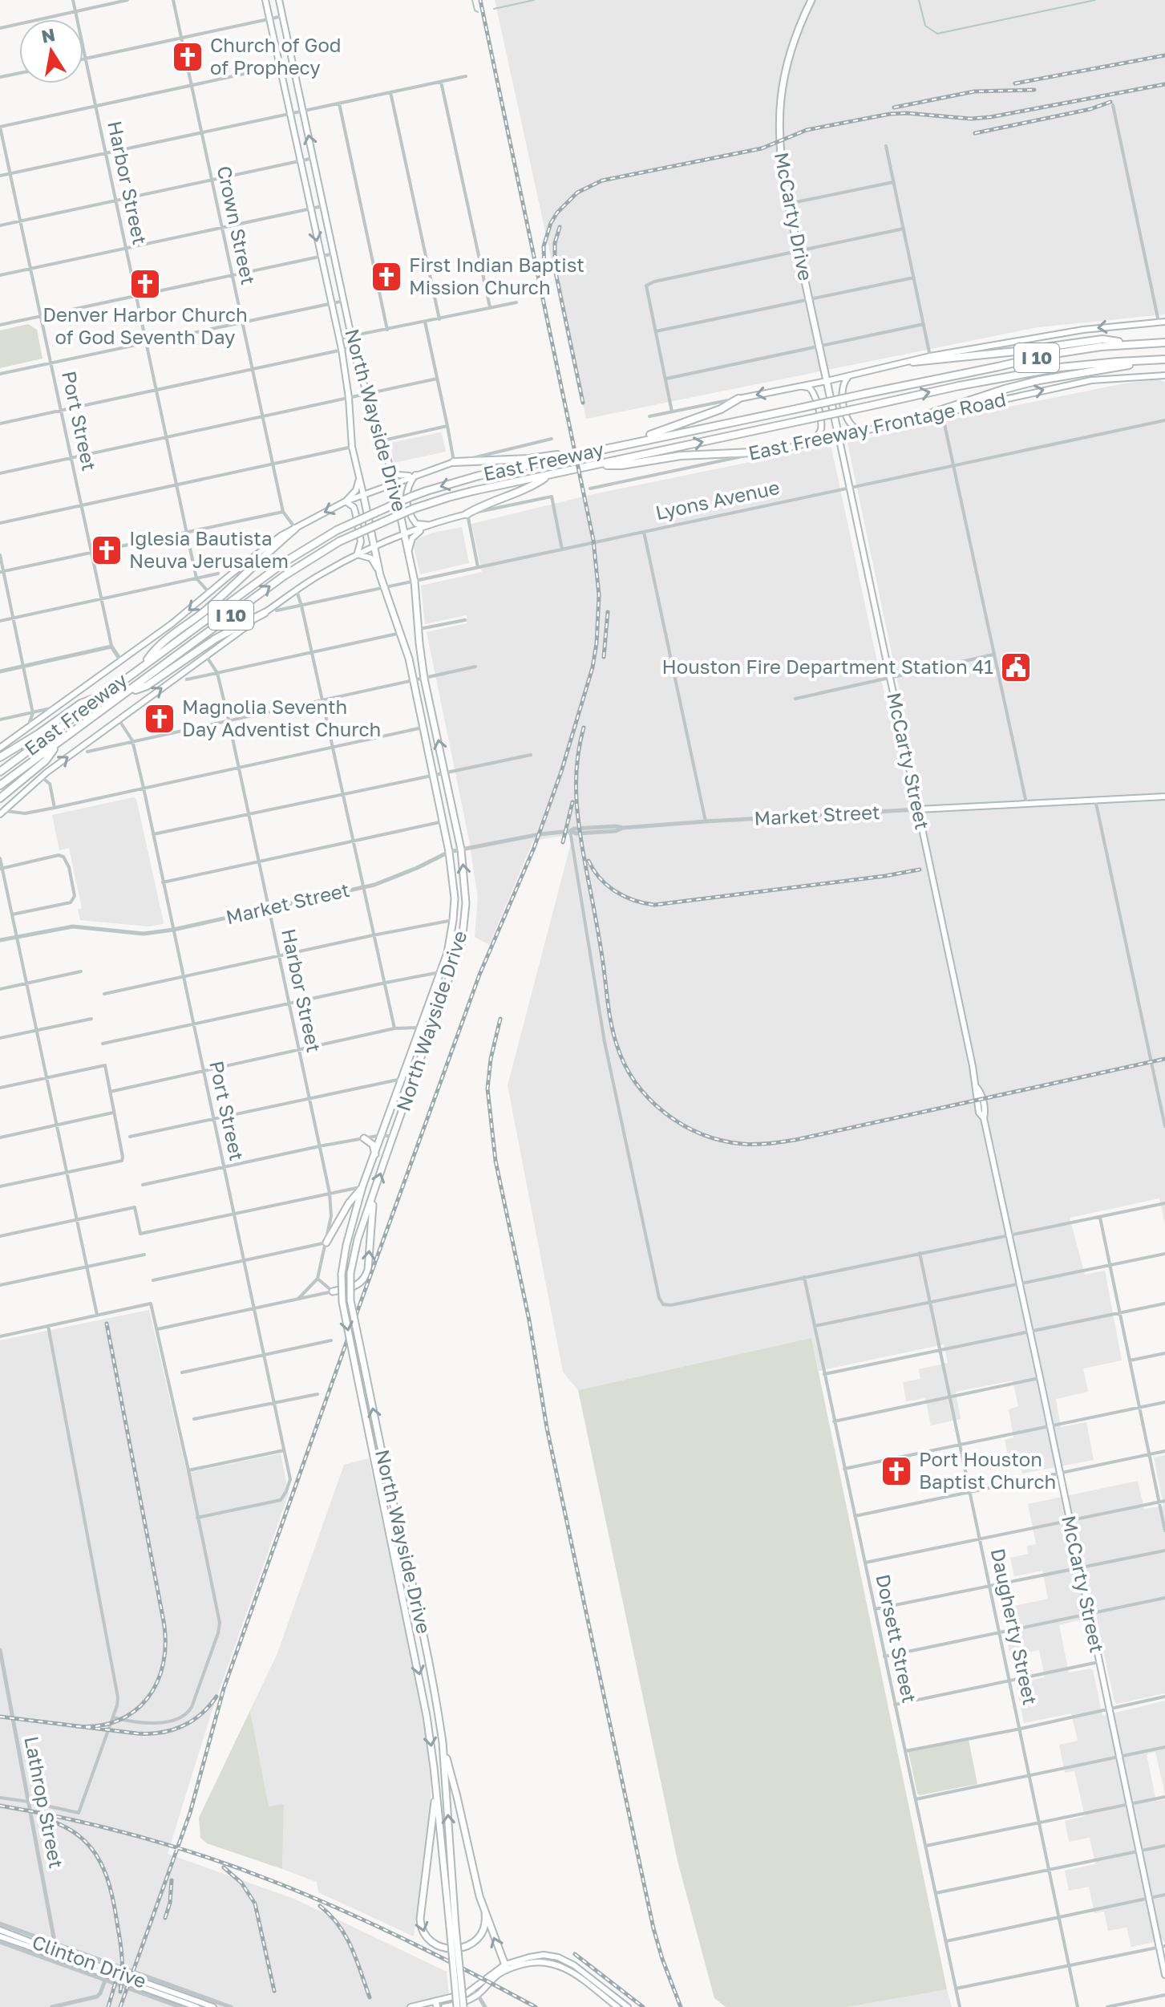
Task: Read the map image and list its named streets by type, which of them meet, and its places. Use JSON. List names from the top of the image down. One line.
{"streets":{"highway":["I 10","East Freeway"],"main road":["McCarty Drive","North Wayside Drive","East Freeway Frontage Road","McCarty Street","Market Street","Clinton Drive"],"street":["Harbor Street","Crown Street","Port Street","Lyons Avenue","Daugherty Street","Dorsett Street","Lathrop Street"]},"crossings":[["Harbor Street","Market Street"],["McCarty Drive","East Freeway Frontage Road"],["McCarty Drive","McCarty Street"],["North Wayside Drive","Lyons Avenue"],["North Wayside Drive","Market Street"],["Port Street","Market Street"],["East Freeway Frontage Road","McCarty Street"],["Lyons Avenue","McCarty Street"],["McCarty Street","Market Street"]],"one_way":["East Freeway Frontage Road"],"places":{"church":["Church of God of Prophecy","First Indian Baptist Mission Church","Denver Harbor Church of God Seventh Day","Iglesia Bautista Neuva Jerusalem","Magnolia Seventh Day Adventist Church","Port Houston Baptist Church"],"public building":["Houston Fire Department Station 41"]},"north":"top"}
